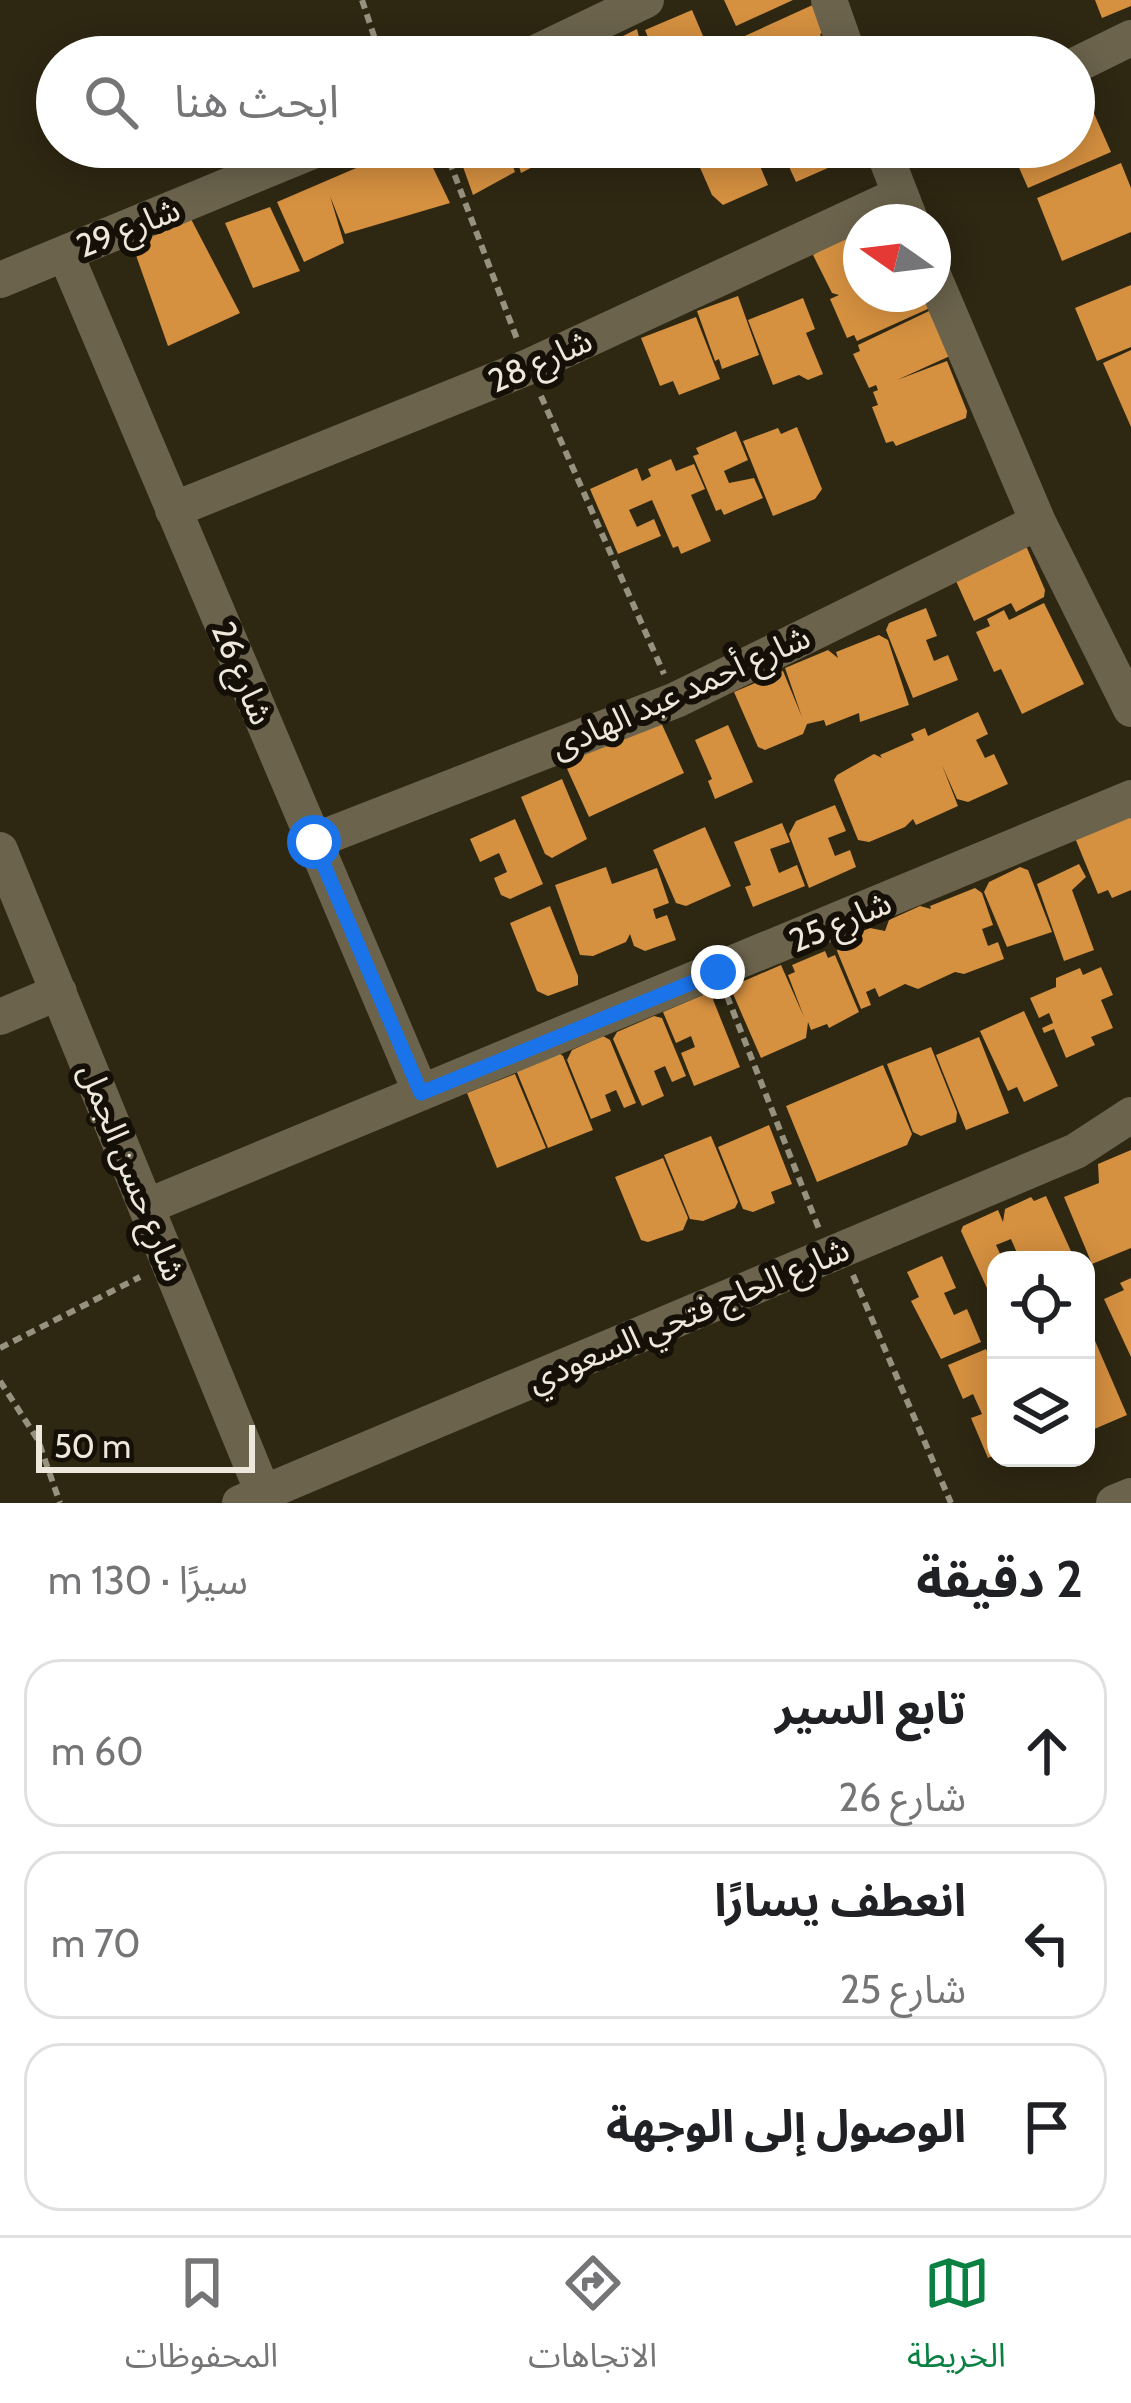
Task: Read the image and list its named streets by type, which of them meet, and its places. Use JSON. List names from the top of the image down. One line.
{"streets":{"street":["شارع 29","شارع 28","شارع 26","شارع أحمد عبد الهادى","شارع 25","شارع حسن الجمل","شارع الحاج فتحي السعودي"]},"crossings":[["شارع 29","شارع 26"],["شارع 28","شارع 26"],["شارع 26","شارع أحمد عبد الهادى"],["شارع 26","شارع 25"],["شارع 25","شارع حسن الجمل"],["شارع حسن الجمل","شارع الحاج فتحي السعودي"]],"scale_bar":"50 m","north":"left","page":{"search":"ابحث هنا","scale":"50 m","heading":["2 دقيقة","سيرًا · 130 m"],"list":[["تابع السير","شارع 26","60 m"],["انعطف يسارًا","شارع 25","70 m"],"الوصول إلى الوجهة"],"nav":["الخريطة","الاتجاهات","المحفوظات"]}}
